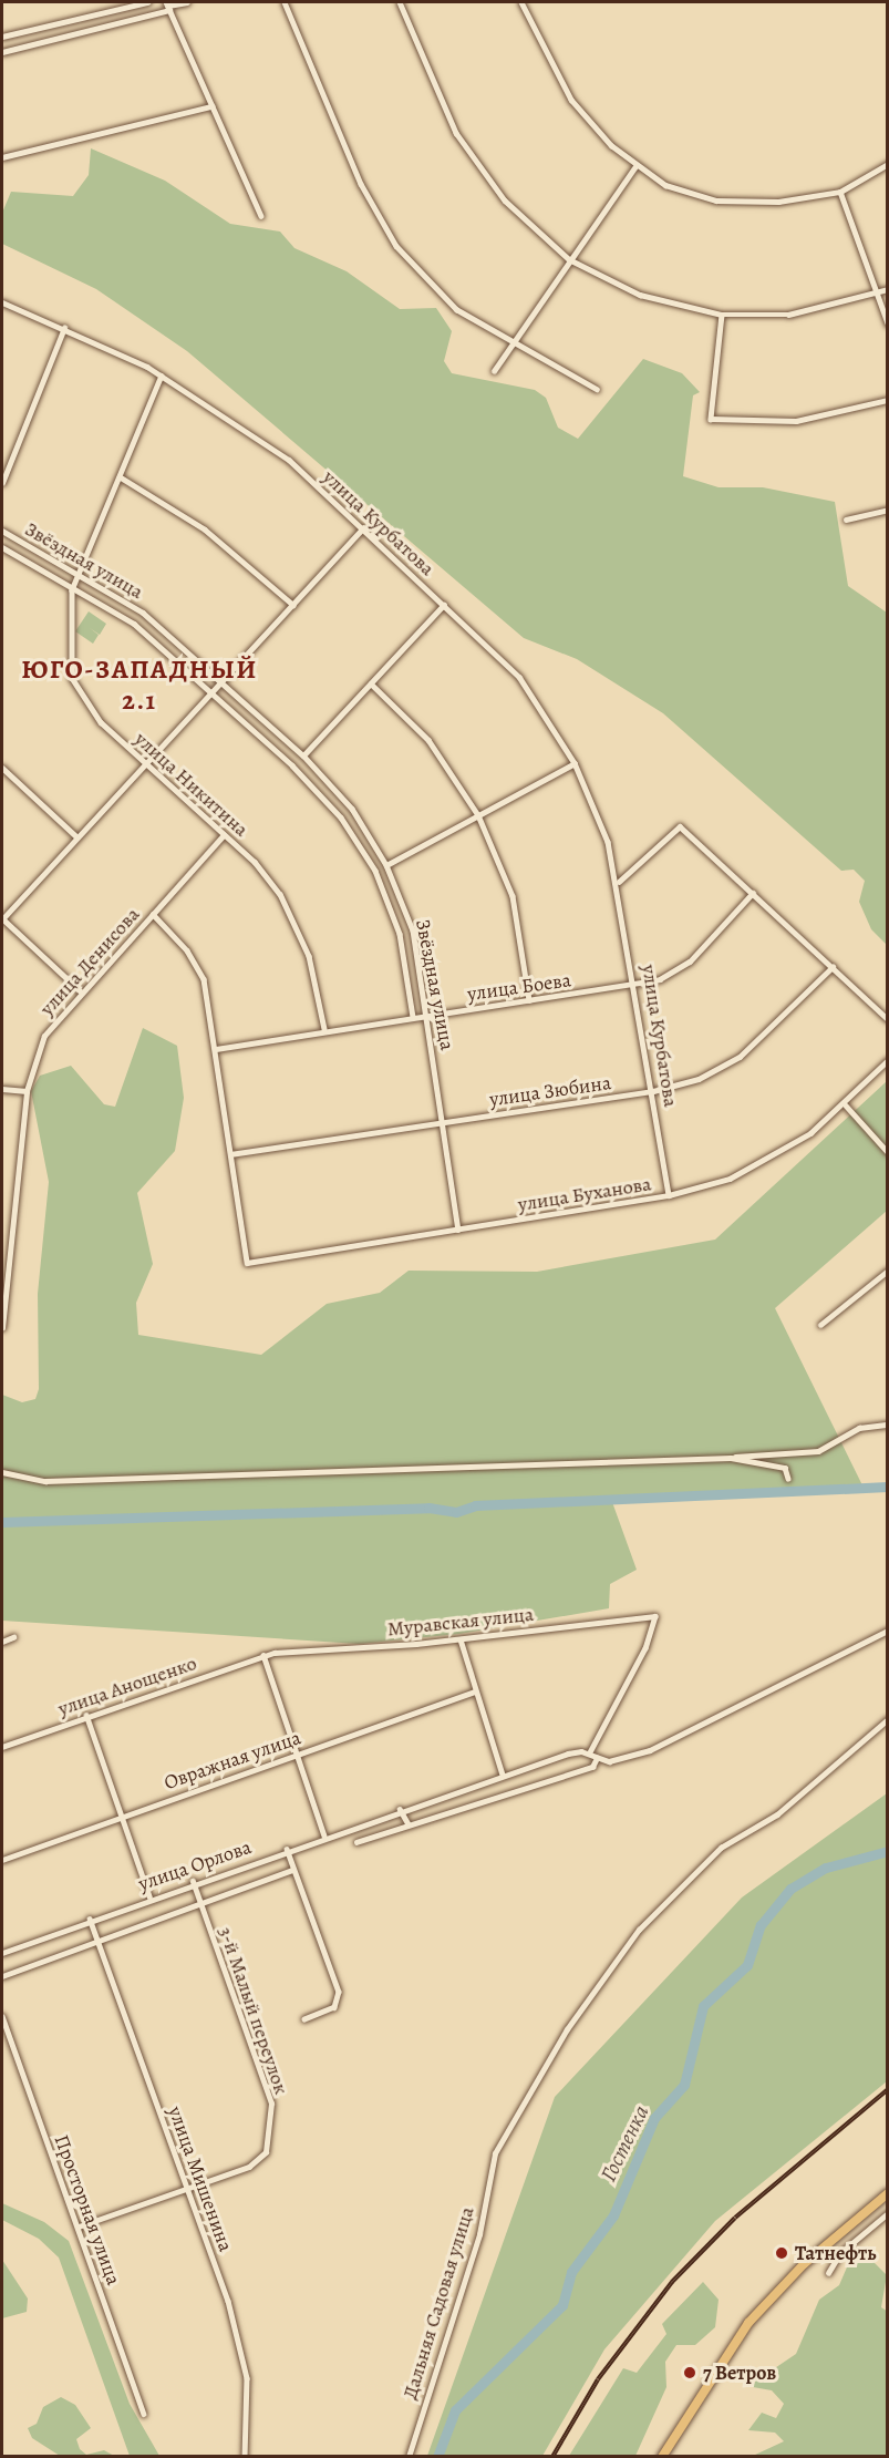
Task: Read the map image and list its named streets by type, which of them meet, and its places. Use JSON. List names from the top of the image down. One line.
{"streets":{"street":["улица Курбатова","Звёздная улица","улица Никитина","улица Денисова","улица Боева","улица Зюбина","улица Буханова","Муравская улица","улица Анощенко","Овражная улица","улица Орлова","3-й Малый переулок","улица Мишенина","Просторная улица","Дальняя Садовая улица"]},"crossings":[["улица Курбатова","улица Никитина"],["улица Курбатова","улица Боева"],["улица Курбатова","улица Зюбина"],["улица Курбатова","улица Буханова"],["Звёздная улица","улица Никитина"],["Звёздная улица","улица Боева"],["Звёздная улица","улица Зюбина"],["Звёздная улица","улица Буханова"],["улица Никитина","улица Денисова"],["улица Никитина","улица Боева"],["улица Зюбина","улица Буханова"],["Муравская улица","улица Анощенко"],["Муравская улица","улица Орлова"],["улица Орлова","3-й Малый переулок"],["улица Орлова","улица Мишенина"],["3-й Малый переулок","улица Мишенина"]],"districts":["ЮГО-ЗАПАДНЫЙ 2.1"],"water":["Гостенка"],"places":["Татнефть","7 Ветров"]}
